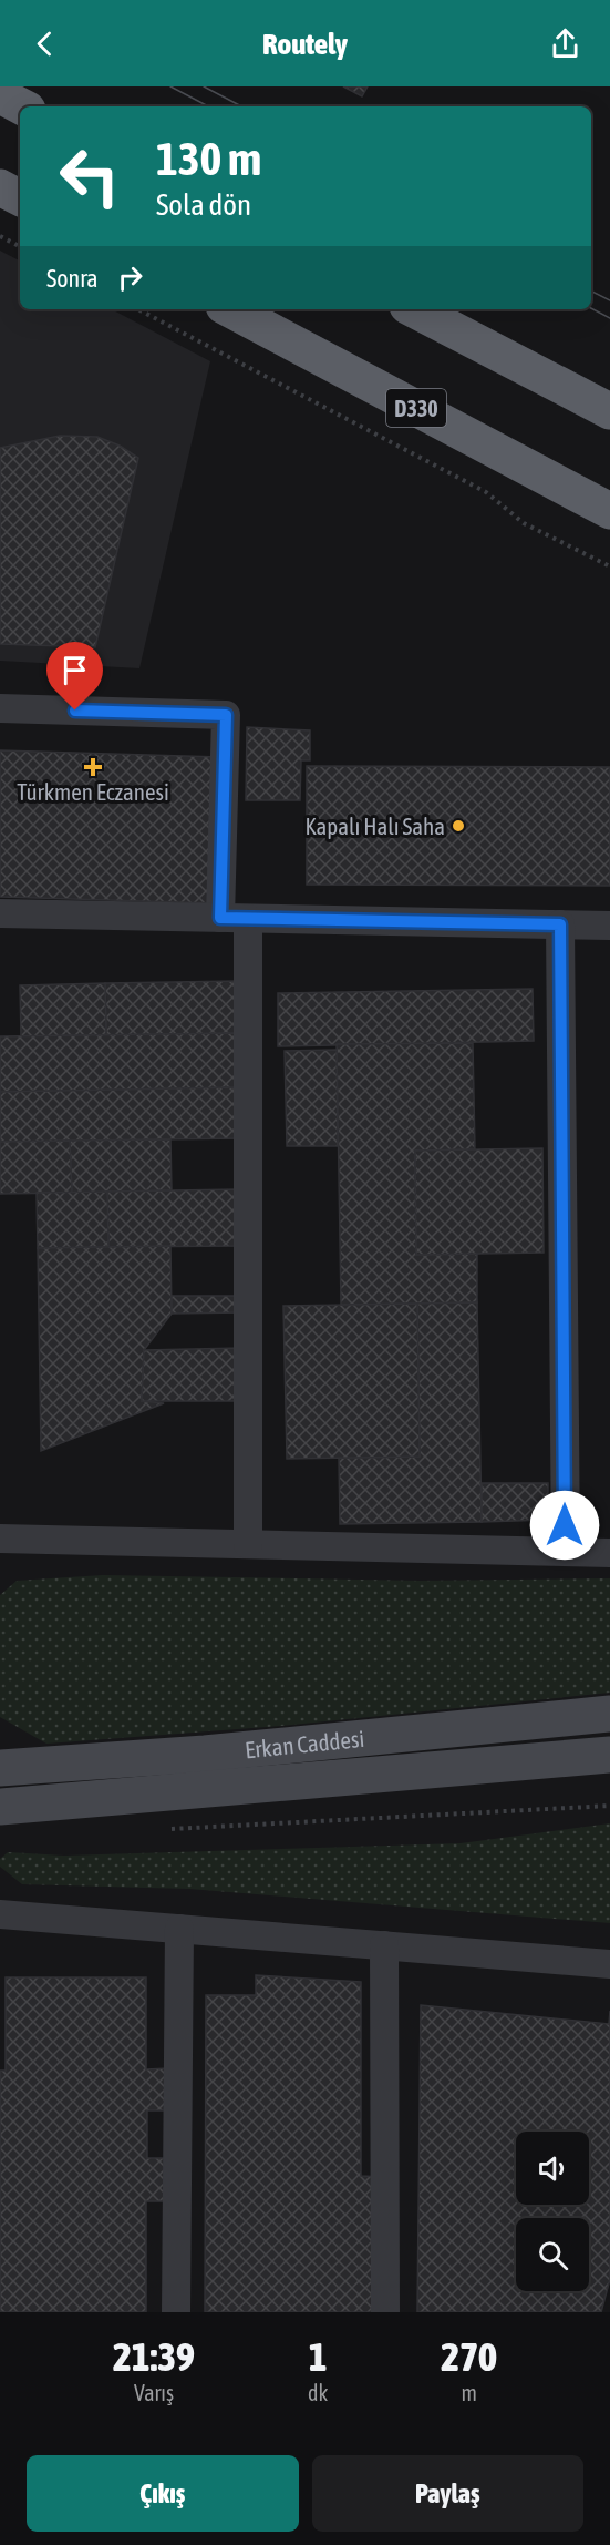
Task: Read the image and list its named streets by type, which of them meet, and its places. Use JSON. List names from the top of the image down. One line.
{"streets":{"highway":["D330"],"main road":["Erkan Caddesi"]},"places":{"health":["Türkmen Eczanesi"],"other":["Kapalı Halı Saha"]},"page":{"header":"Routely","turn":["130 m","Sola dön"],"then":"Sonra","eta":["21:39","Varış","1","dk","270","m"],"buttons":["Çıkış","Paylaş"]}}
